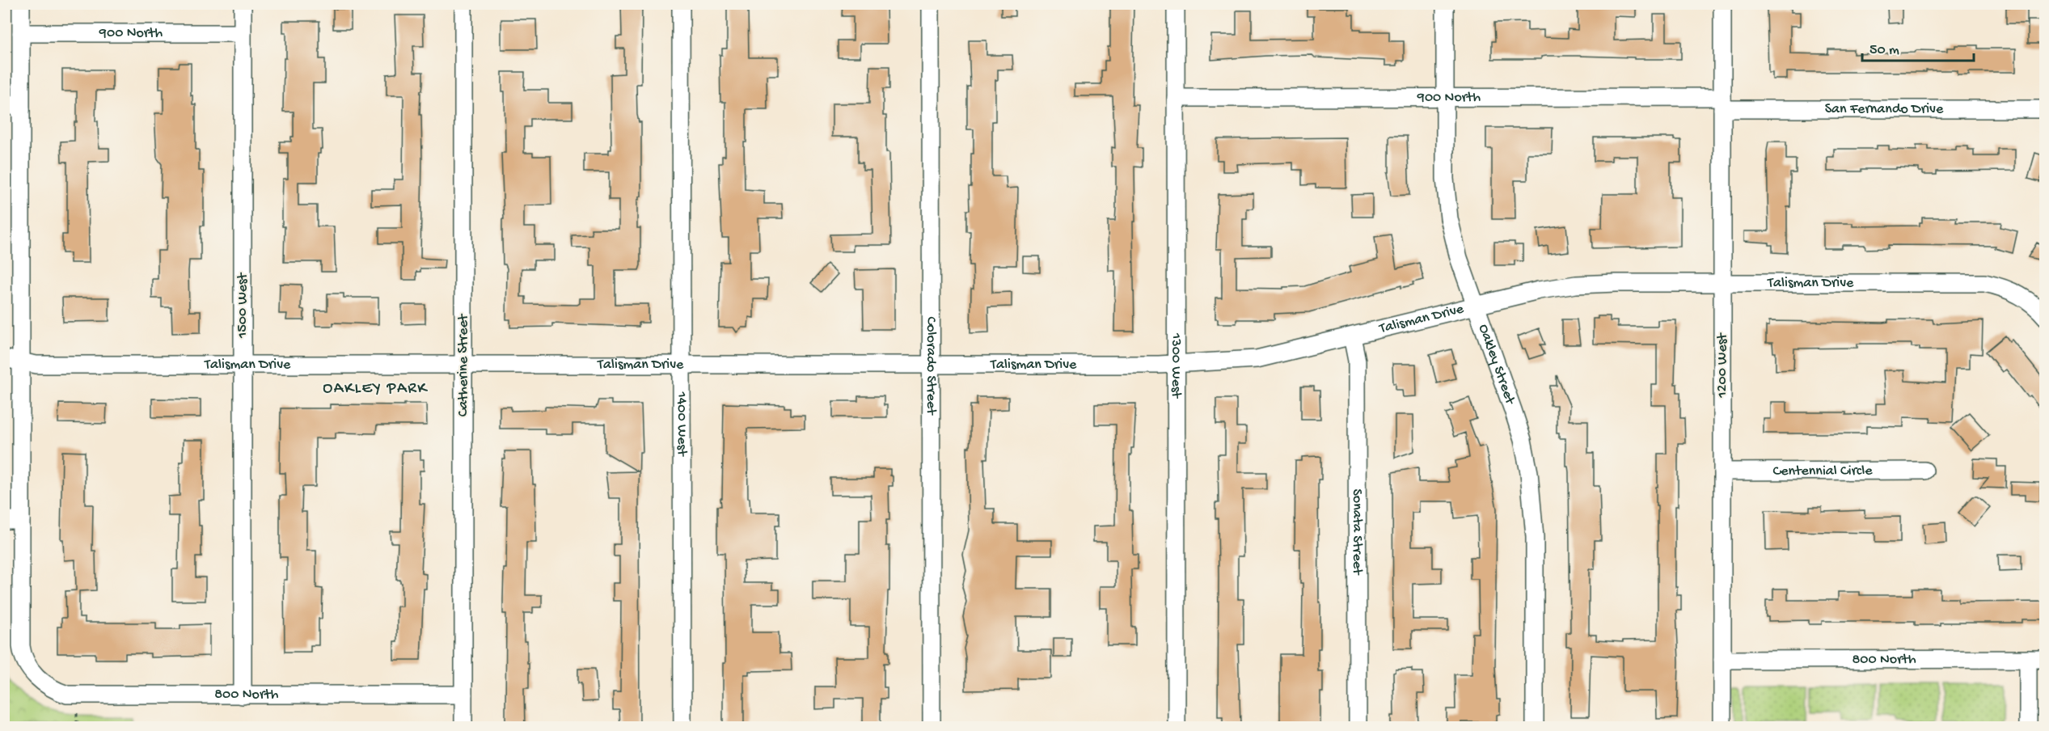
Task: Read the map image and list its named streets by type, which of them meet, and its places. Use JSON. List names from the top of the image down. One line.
{"streets":{"street":["900 North","San Fernando Drive","Talisman Drive","1500 West","Oakley Street","Catherine Street","Colorado Street","1300 West","1200 West","1400 West","Centennial Circle","Sonata Street","800 North"]},"crossings":[["900 North","San Fernando Drive"],["900 North","1500 West"],["900 North","Oakley Street"],["900 North","1300 West"],["900 North","1200 West"],["San Fernando Drive","1200 West"],["Talisman Drive","1500 West"],["Talisman Drive","Oakley Street"],["Talisman Drive","Catherine Street"],["Talisman Drive","Colorado Street"],["Talisman Drive","1300 West"],["Talisman Drive","1200 West"],["Talisman Drive","1400 West"],["Talisman Drive","Sonata Street"],["1500 West","800 North"],["Catherine Street","800 North"],["1200 West","Centennial Circle"],["1200 West","800 North"]],"districts":["OAKLEY PARK"],"scale_bar":"50 m"}
